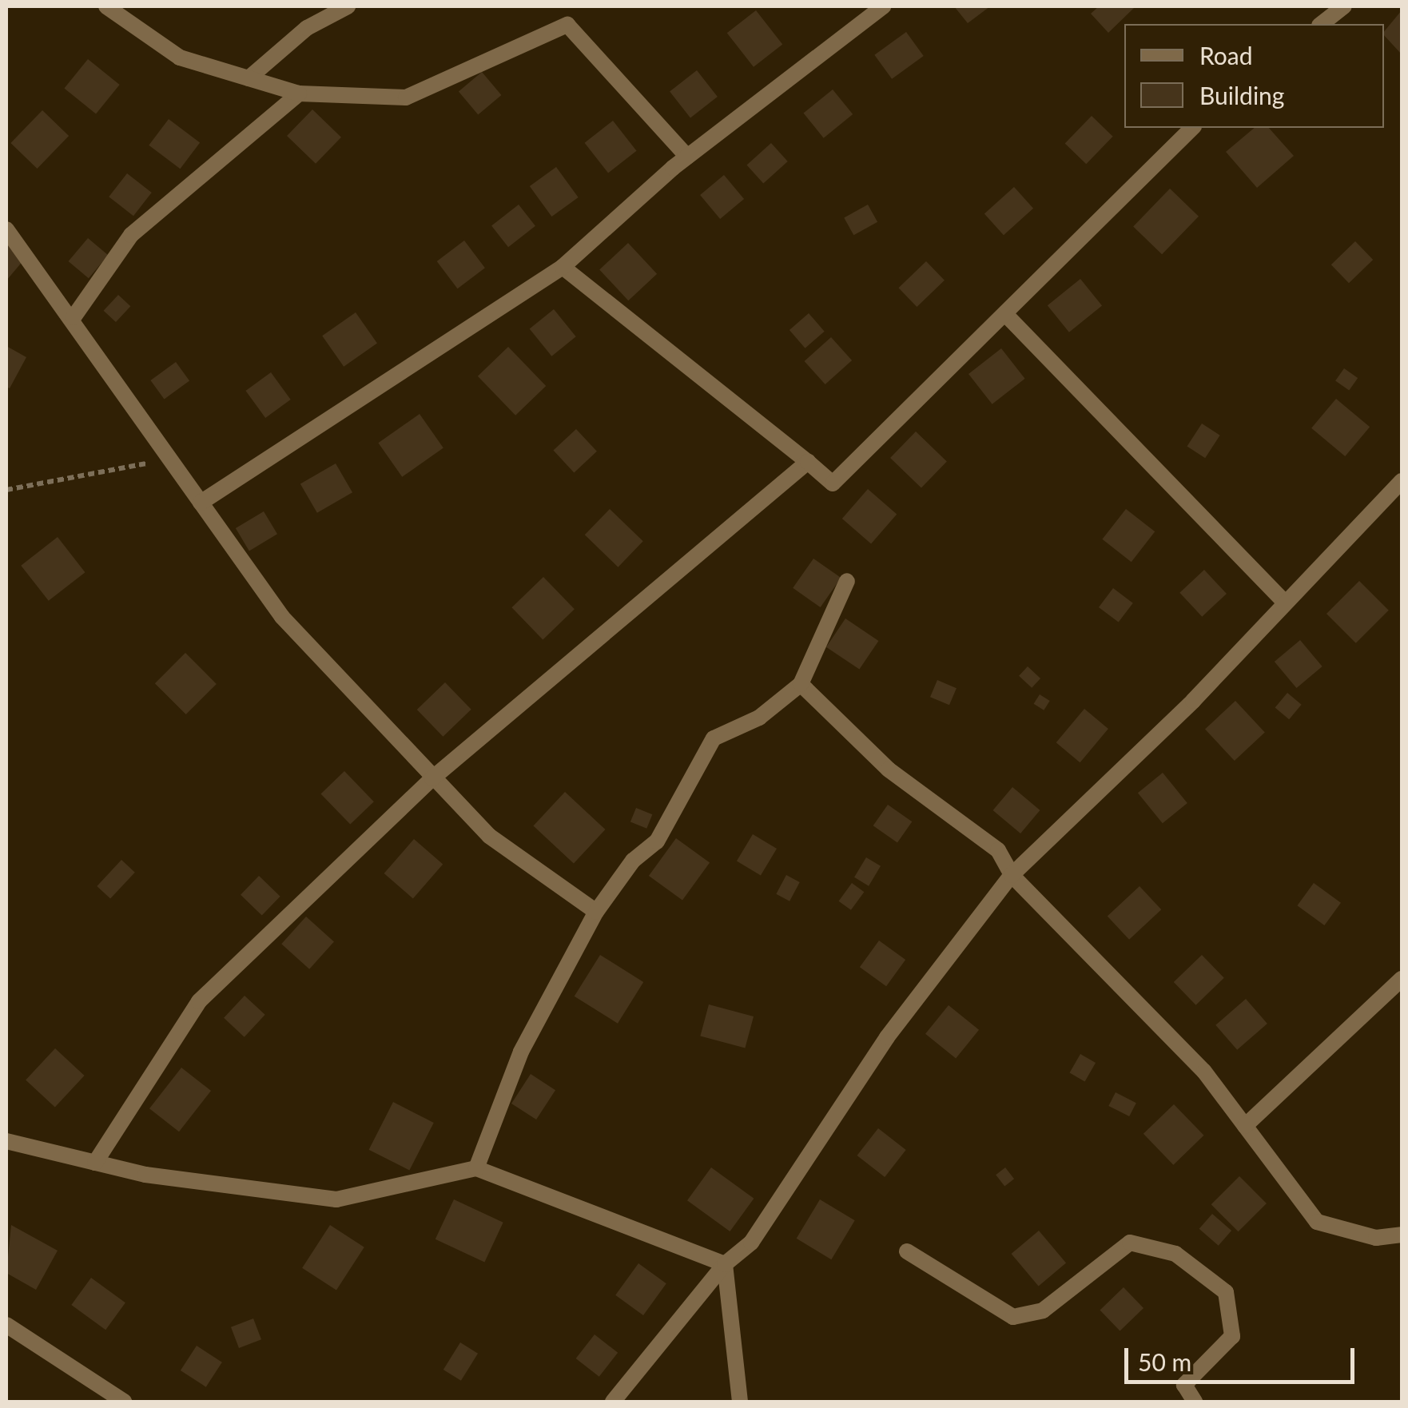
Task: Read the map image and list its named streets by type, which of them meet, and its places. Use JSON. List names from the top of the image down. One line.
{"legend":["Road","Building"],"scale_bar":"50 m"}
